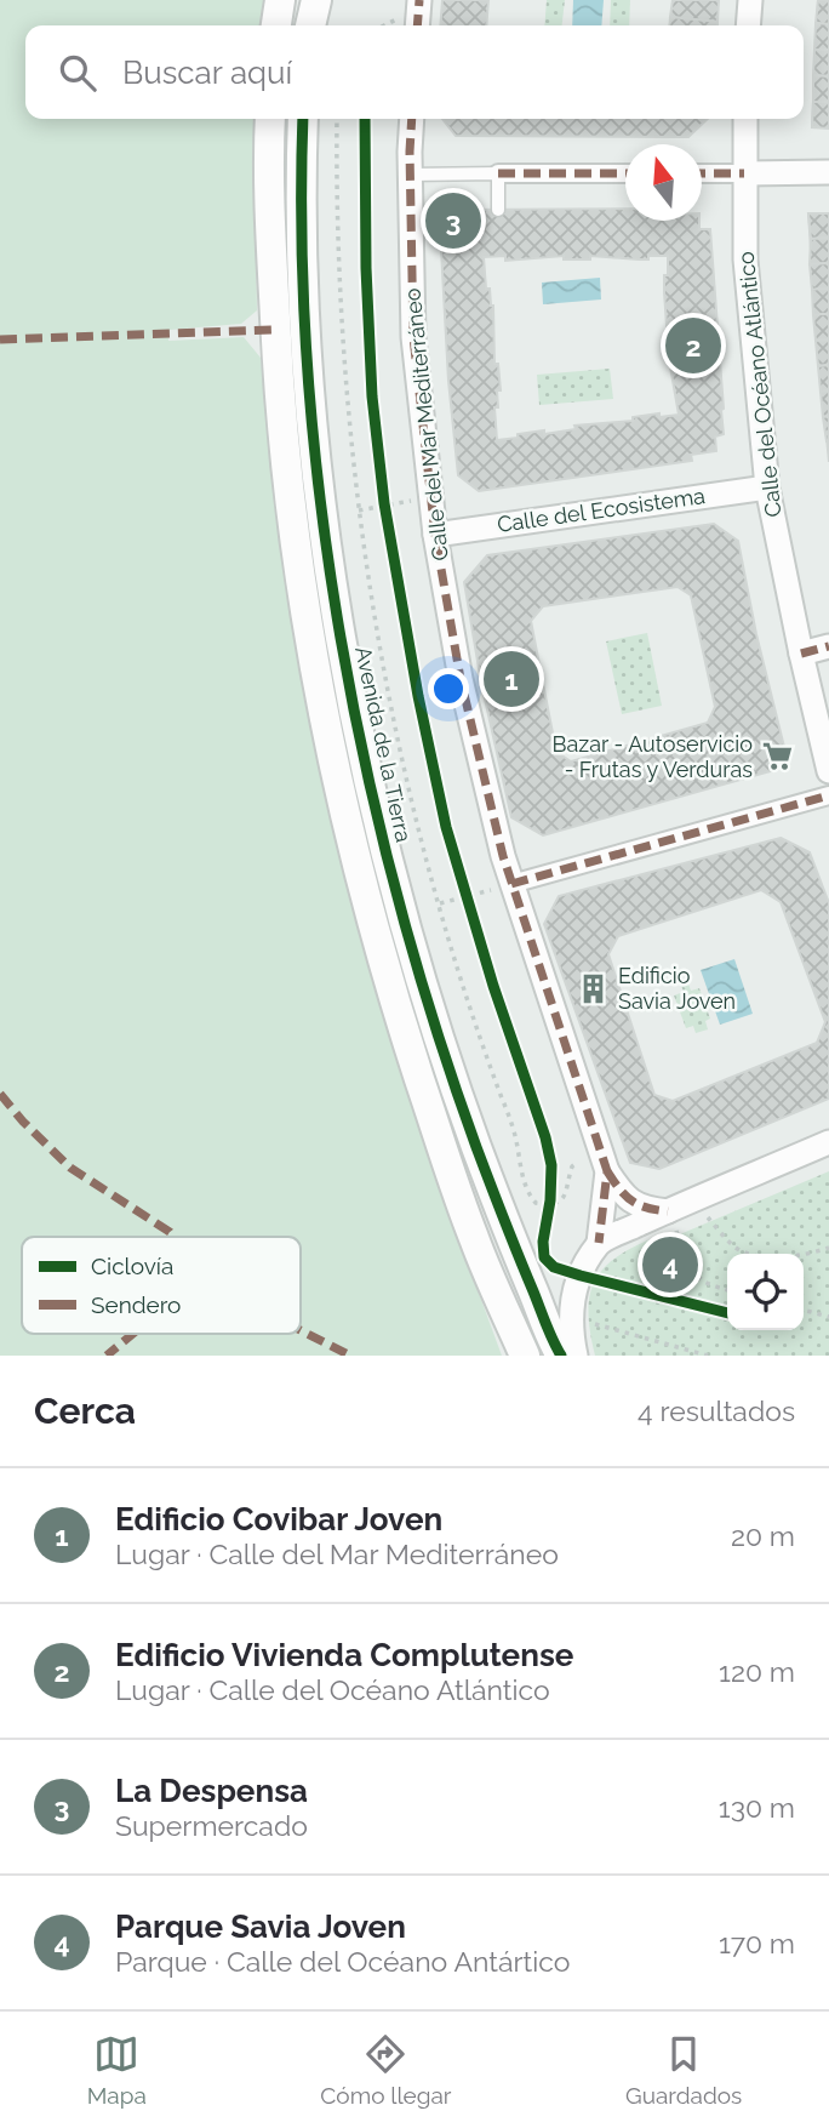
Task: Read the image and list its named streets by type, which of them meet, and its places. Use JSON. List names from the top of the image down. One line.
{"streets":{"street":["Calle del Océano Atlántico","Calle del Mar Mediterráneo","Calle del Ecosistema","Avenida de la Tierra"]},"crossings":[["Calle del Océano Atlántico","Calle del Ecosistema"],["Calle del Mar Mediterráneo","Calle del Ecosistema"]],"places":{"supermarket":["Bazar - Autoservicio - Frutas y Verduras"],"building":["Edificio Savia Joven"]},"legend":["Ciclovía","Sendero"],"north":"top","page":{"search":"Buscar aquí","pins":["3","2","1","4"],"heading":["Cerca","4 resultados"],"list":[{"mark":"1","name":"Edificio Covibar Joven","note":"Lugar · Calle del Mar Mediterráneo","value":"20 m"},{"mark":"2","name":"Edificio Vivienda Complutense","note":"Lugar · Calle del Océano Atlántico","value":"120 m"},{"mark":"3","name":"La Despensa","note":"Supermercado","value":"130 m"},{"mark":"4","name":"Parque Savia Joven","note":"Parque · Calle del Océano Antártico","value":"170 m"}],"nav":["Mapa","Cómo llegar","Guardados"]}}
